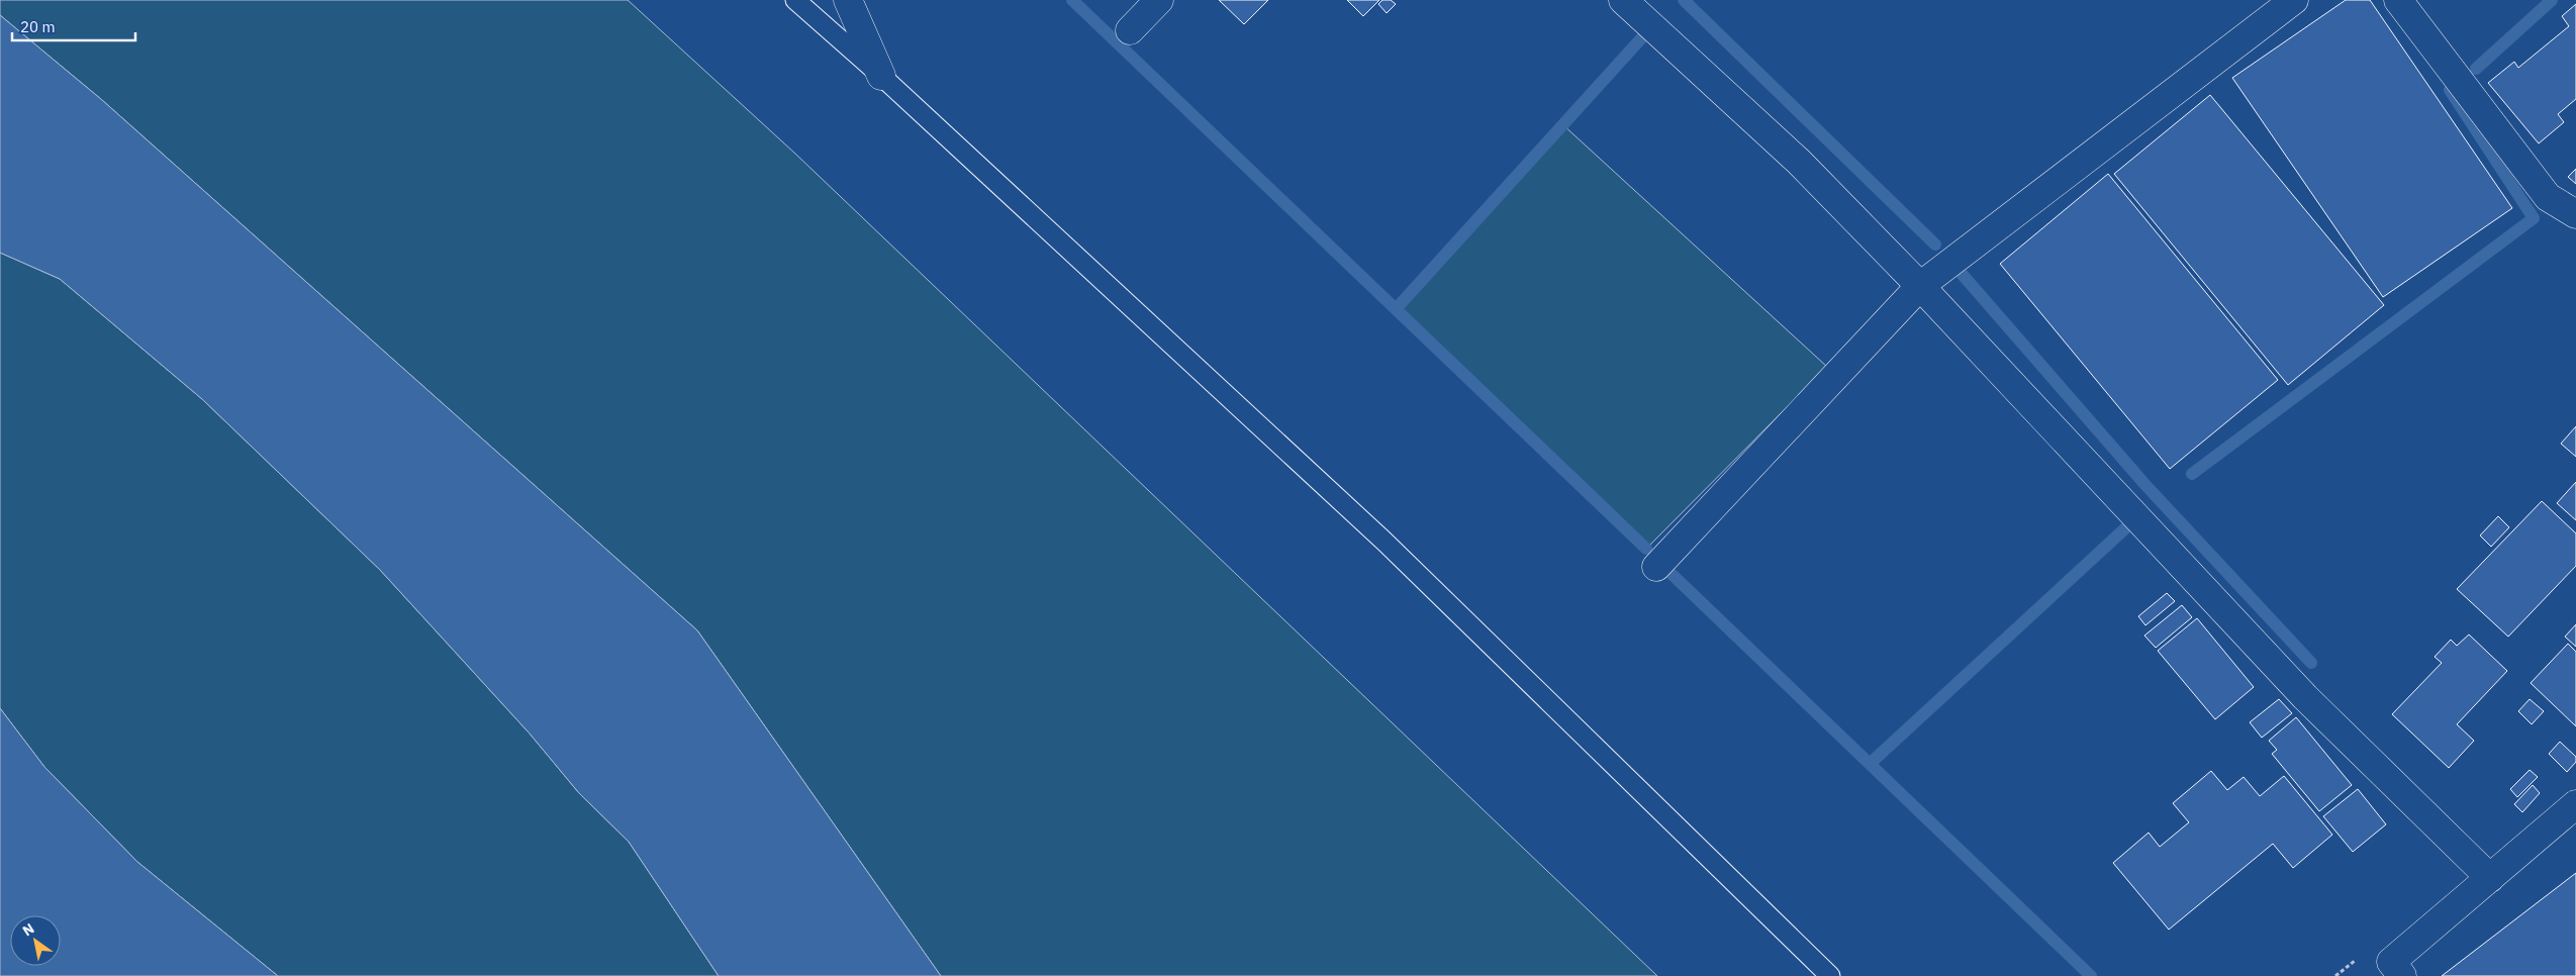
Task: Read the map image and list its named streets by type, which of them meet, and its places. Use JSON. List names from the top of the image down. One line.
{"scale_bar":"20 m","north":"top left"}
